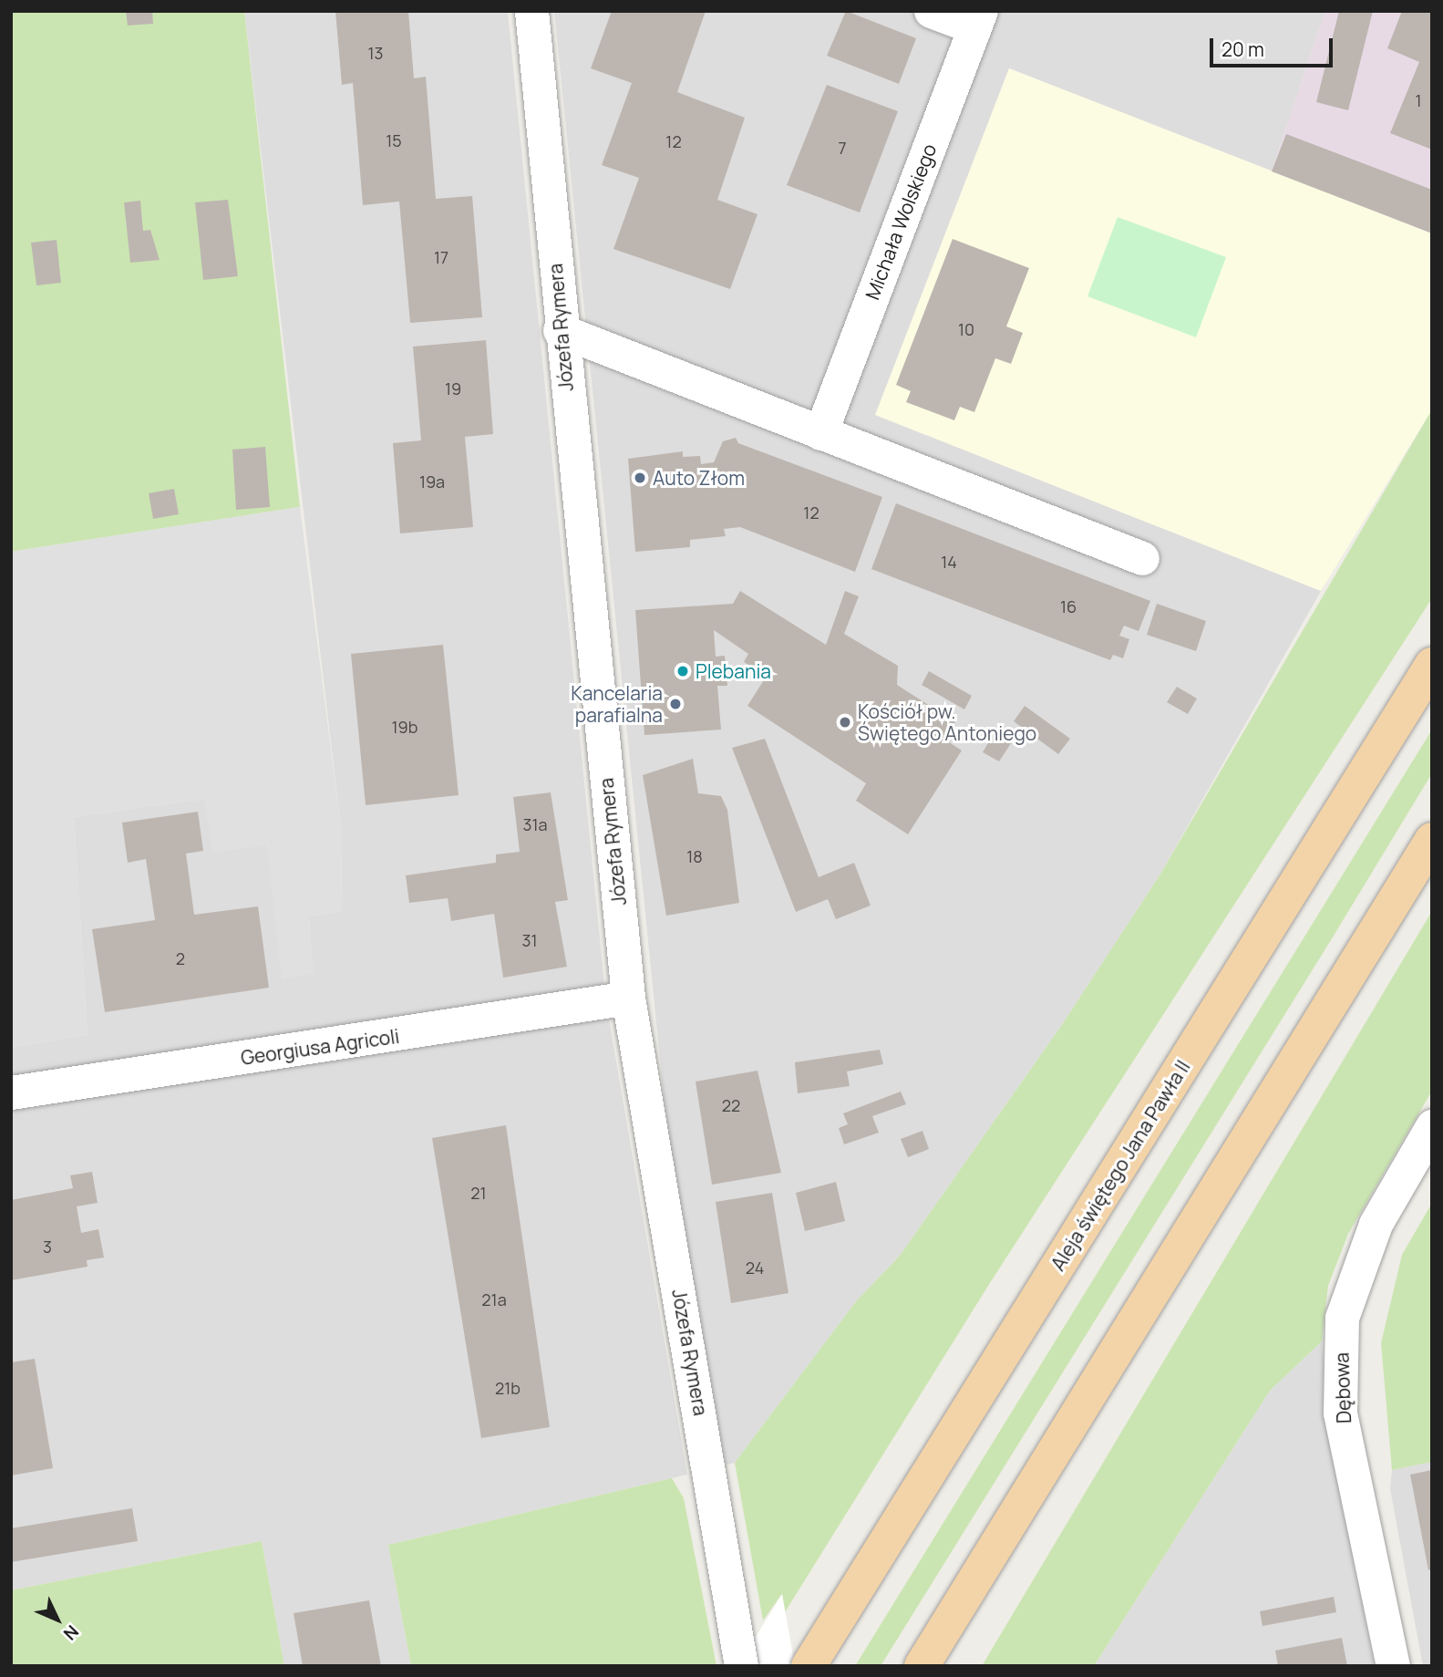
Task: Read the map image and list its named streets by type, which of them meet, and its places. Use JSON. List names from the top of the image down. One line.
{"streets":{"main road":["Aleja świętego Jana Pawła II"],"street":["Michała Wolskiego","Józefa Rymera","Georgiusa Agricoli","Dębowa"]},"crossings":[["Józefa Rymera","Georgiusa Agricoli"]],"places":["Auto Złom","Plebania","Kancelaria parafialna","Kościół pw. Świętego Antoniego"],"house_numbers":["13","1","15","12","7","17","10","19","19a","12","14","16","19b","31a","18","31","2","22","21","3","24","21a","21b"],"scale_bar":"20 m","north":"bottom right"}
